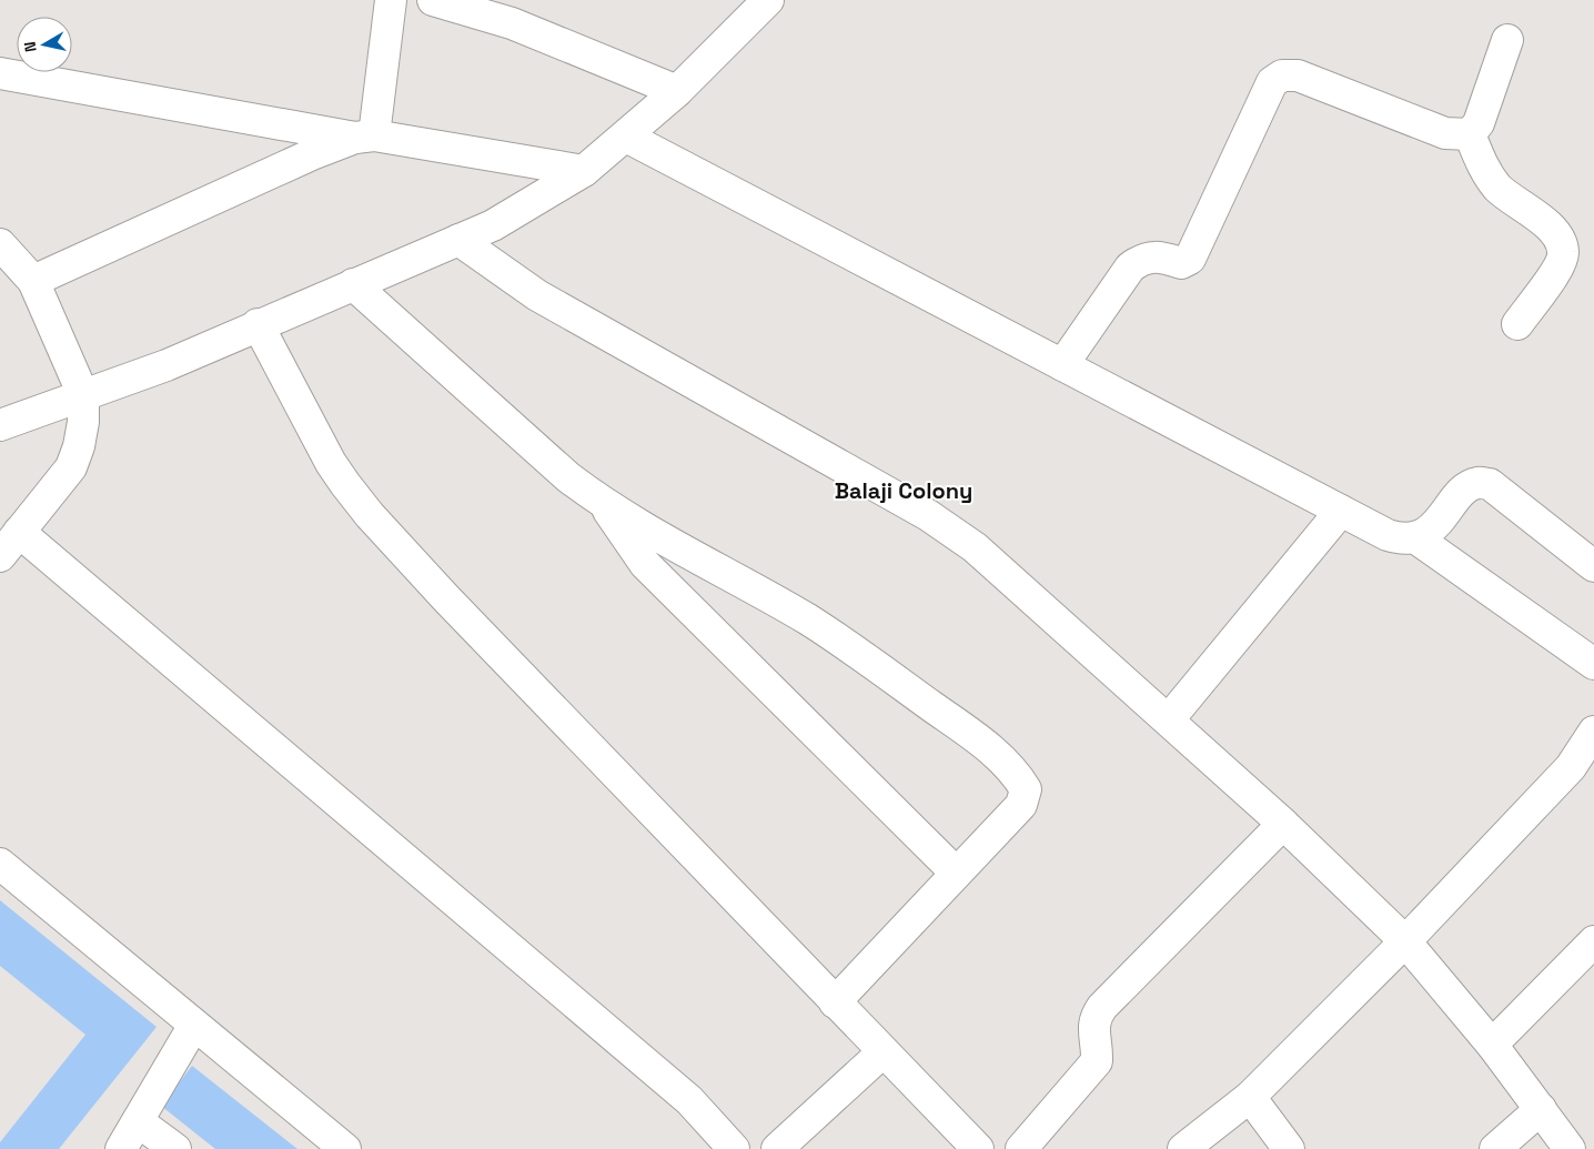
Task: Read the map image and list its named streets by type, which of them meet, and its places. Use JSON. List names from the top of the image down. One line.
{"districts":["Balaji Colony"],"north":"left"}
